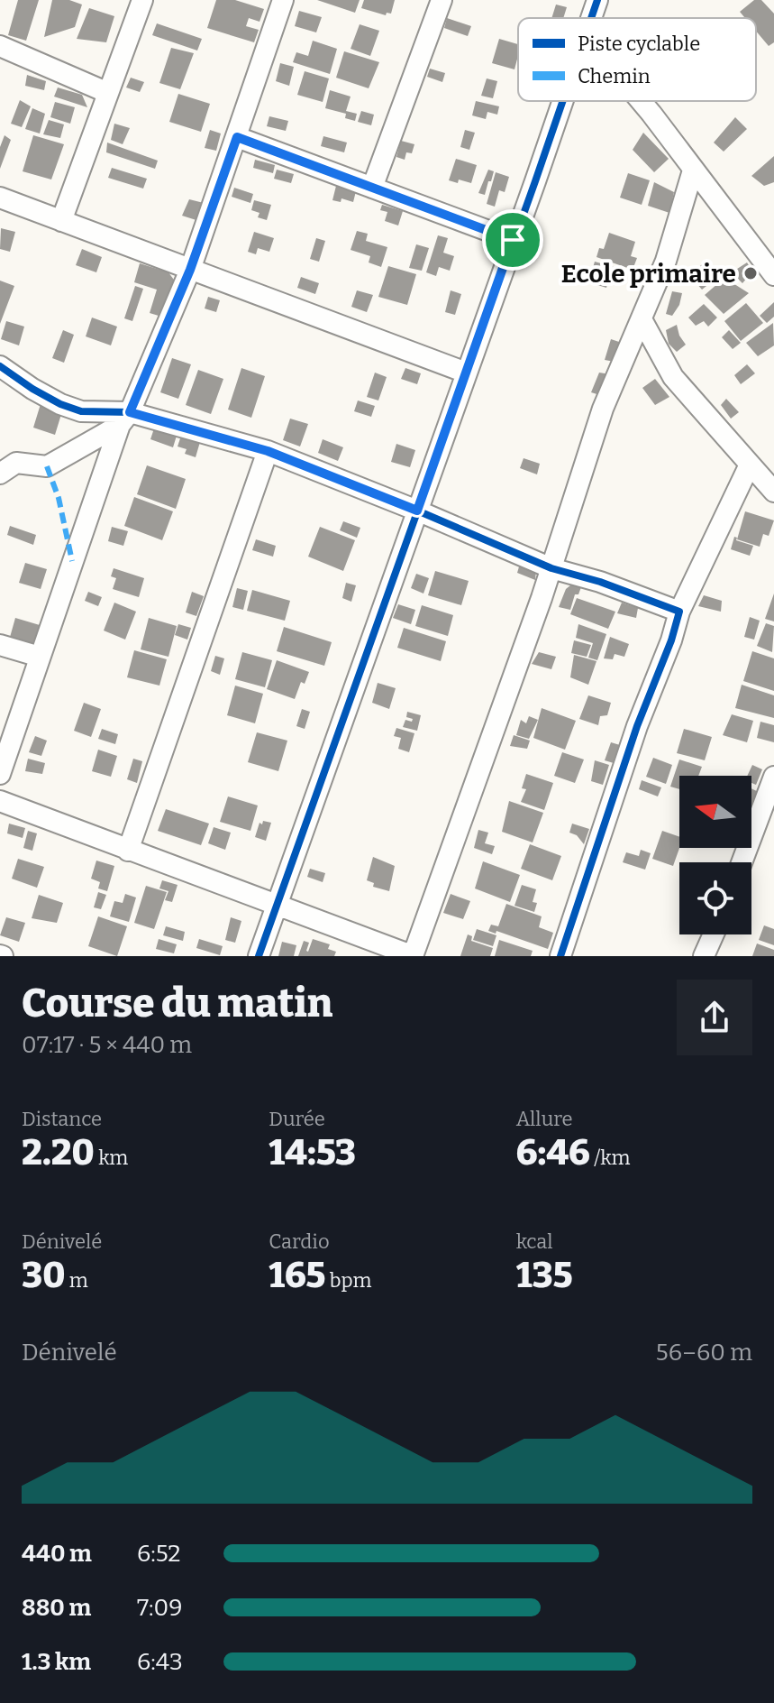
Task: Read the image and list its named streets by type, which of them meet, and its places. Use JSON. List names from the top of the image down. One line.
{"places":["Ecole primaire"],"legend":["Piste cyclable","Chemin"],"north":"left","page":{"heading":["Course du matin","07:17 · 5 × 440 m"],"stats":[["Distance","2.20 km"],["Durée","14:53"],["Allure","6:46 /km"],["Dénivelé","30 m"],["Cardio","165 bpm"],["kcal","135"]],"chart":["Dénivelé","56–60 m"],"list":[{"name":"440 m","note":"6:52"},{"name":"880 m","note":"7:09"},{"name":"1.3 km","note":"6:43"}]}}
